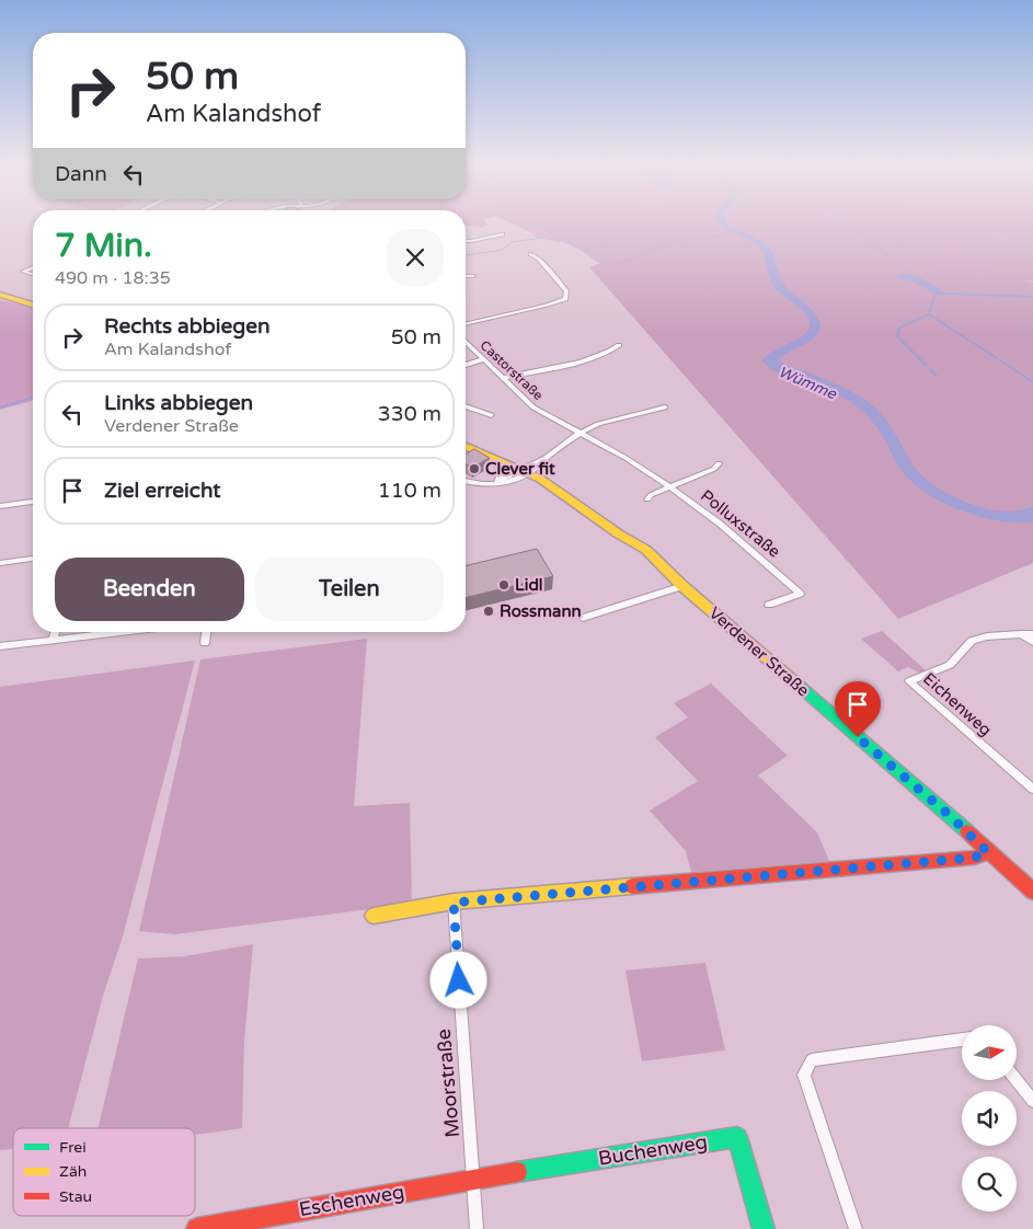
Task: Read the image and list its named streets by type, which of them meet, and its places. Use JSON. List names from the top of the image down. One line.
{"streets":{"street":["Castorstraße","Polluxstraße","Verdener Straße","Eichenweg","Moorstraße","Buchenweg","Eschenweg"]},"crossings":[["Castorstraße","Polluxstraße"],["Moorstraße","Buchenweg"],["Moorstraße","Eschenweg"],["Buchenweg","Eschenweg"]],"water":["Wümme"],"places":["Clever fit","Lidl","Rossmann"],"legend":["Frei","Zäh","Stau"],"north":"right","page":{"turn":["50 m","Am Kalandshof"],"then":"Dann","heading":["7 Min.","490 m · 18:35"],"list":[{"name":"Rechts abbiegen","note":"Am Kalandshof","value":"50 m"},{"name":"Links abbiegen","note":"Verdener Straße","value":"330 m"},{"name":"Ziel erreicht","value":"110 m"}],"buttons":["Beenden","Teilen"]}}
